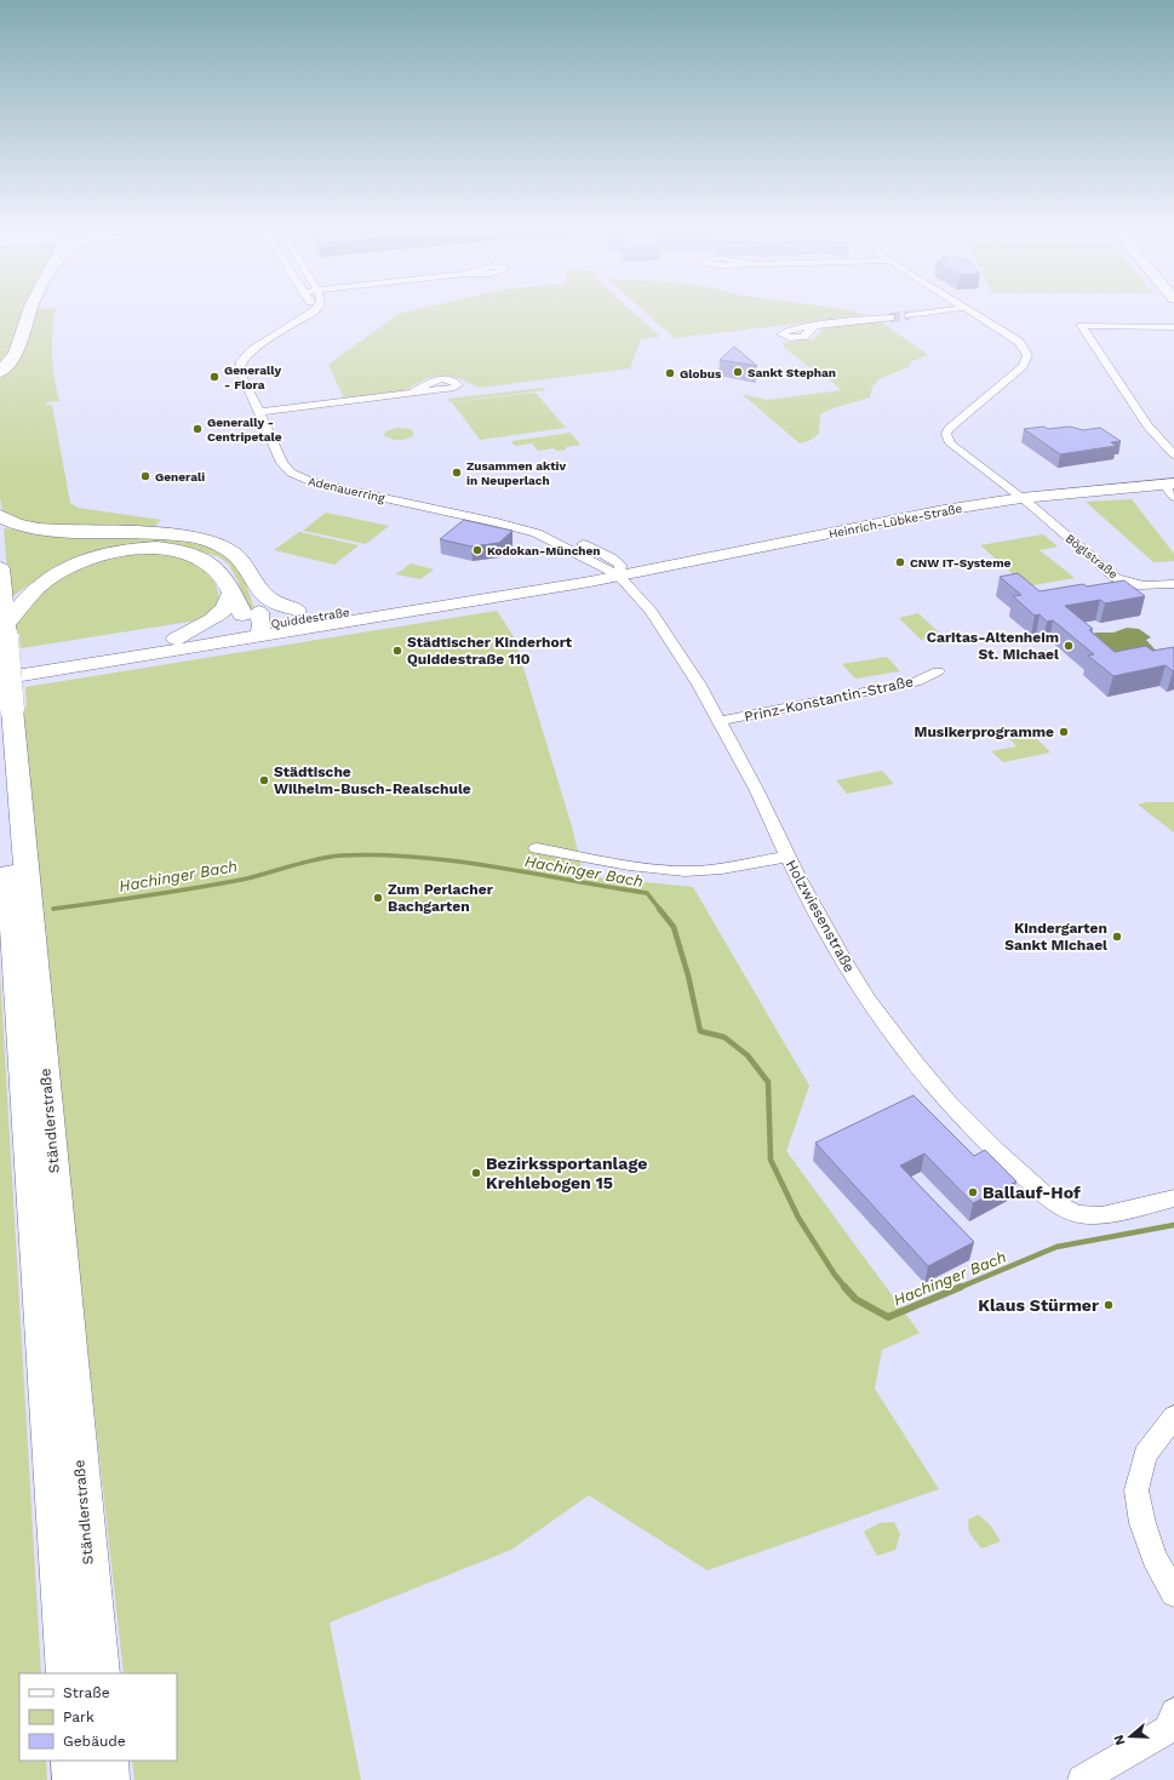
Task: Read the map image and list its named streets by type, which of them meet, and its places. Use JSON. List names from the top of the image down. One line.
{"streets":{"highway":["Ständlerstraße"],"main road":["Heinrich-Lübke-Straße","Quiddestraße"],"street":["Adenauerring","Böglstraße","Prinz-Konstantin-Straße","Holzwiesenstraße"]},"crossings":[["Adenauerring","Heinrich-Lübke-Straße"],["Adenauerring","Quiddestraße"],["Adenauerring","Holzwiesenstraße"],["Heinrich-Lübke-Straße","Böglstraße"],["Heinrich-Lübke-Straße","Quiddestraße"],["Heinrich-Lübke-Straße","Holzwiesenstraße"],["Quiddestraße","Holzwiesenstraße"],["Prinz-Konstantin-Straße","Holzwiesenstraße"]],"water":["Hachinger Bach"],"places":["Sankt Stephan","Globus","Generally - Flora","Generally - Centripetale","Zusammen aktiv in Neuperlach","Generali","Kodokan-München","CNW IT-Systeme","Caritas-Altenheim St. Michael","Städtischer Kinderhort Quiddestraße 110","Musikerprogramme","Städtische Wilhelm-Busch-Realschule","Zum Perlacher Bachgarten","Kindergarten Sankt Michael","Bezirkssportanlage Krehlebogen 15","Ballauf-Hof","Klaus Stürmer"],"legend":["Straße","Park","Gebäude"],"north":"left"}
